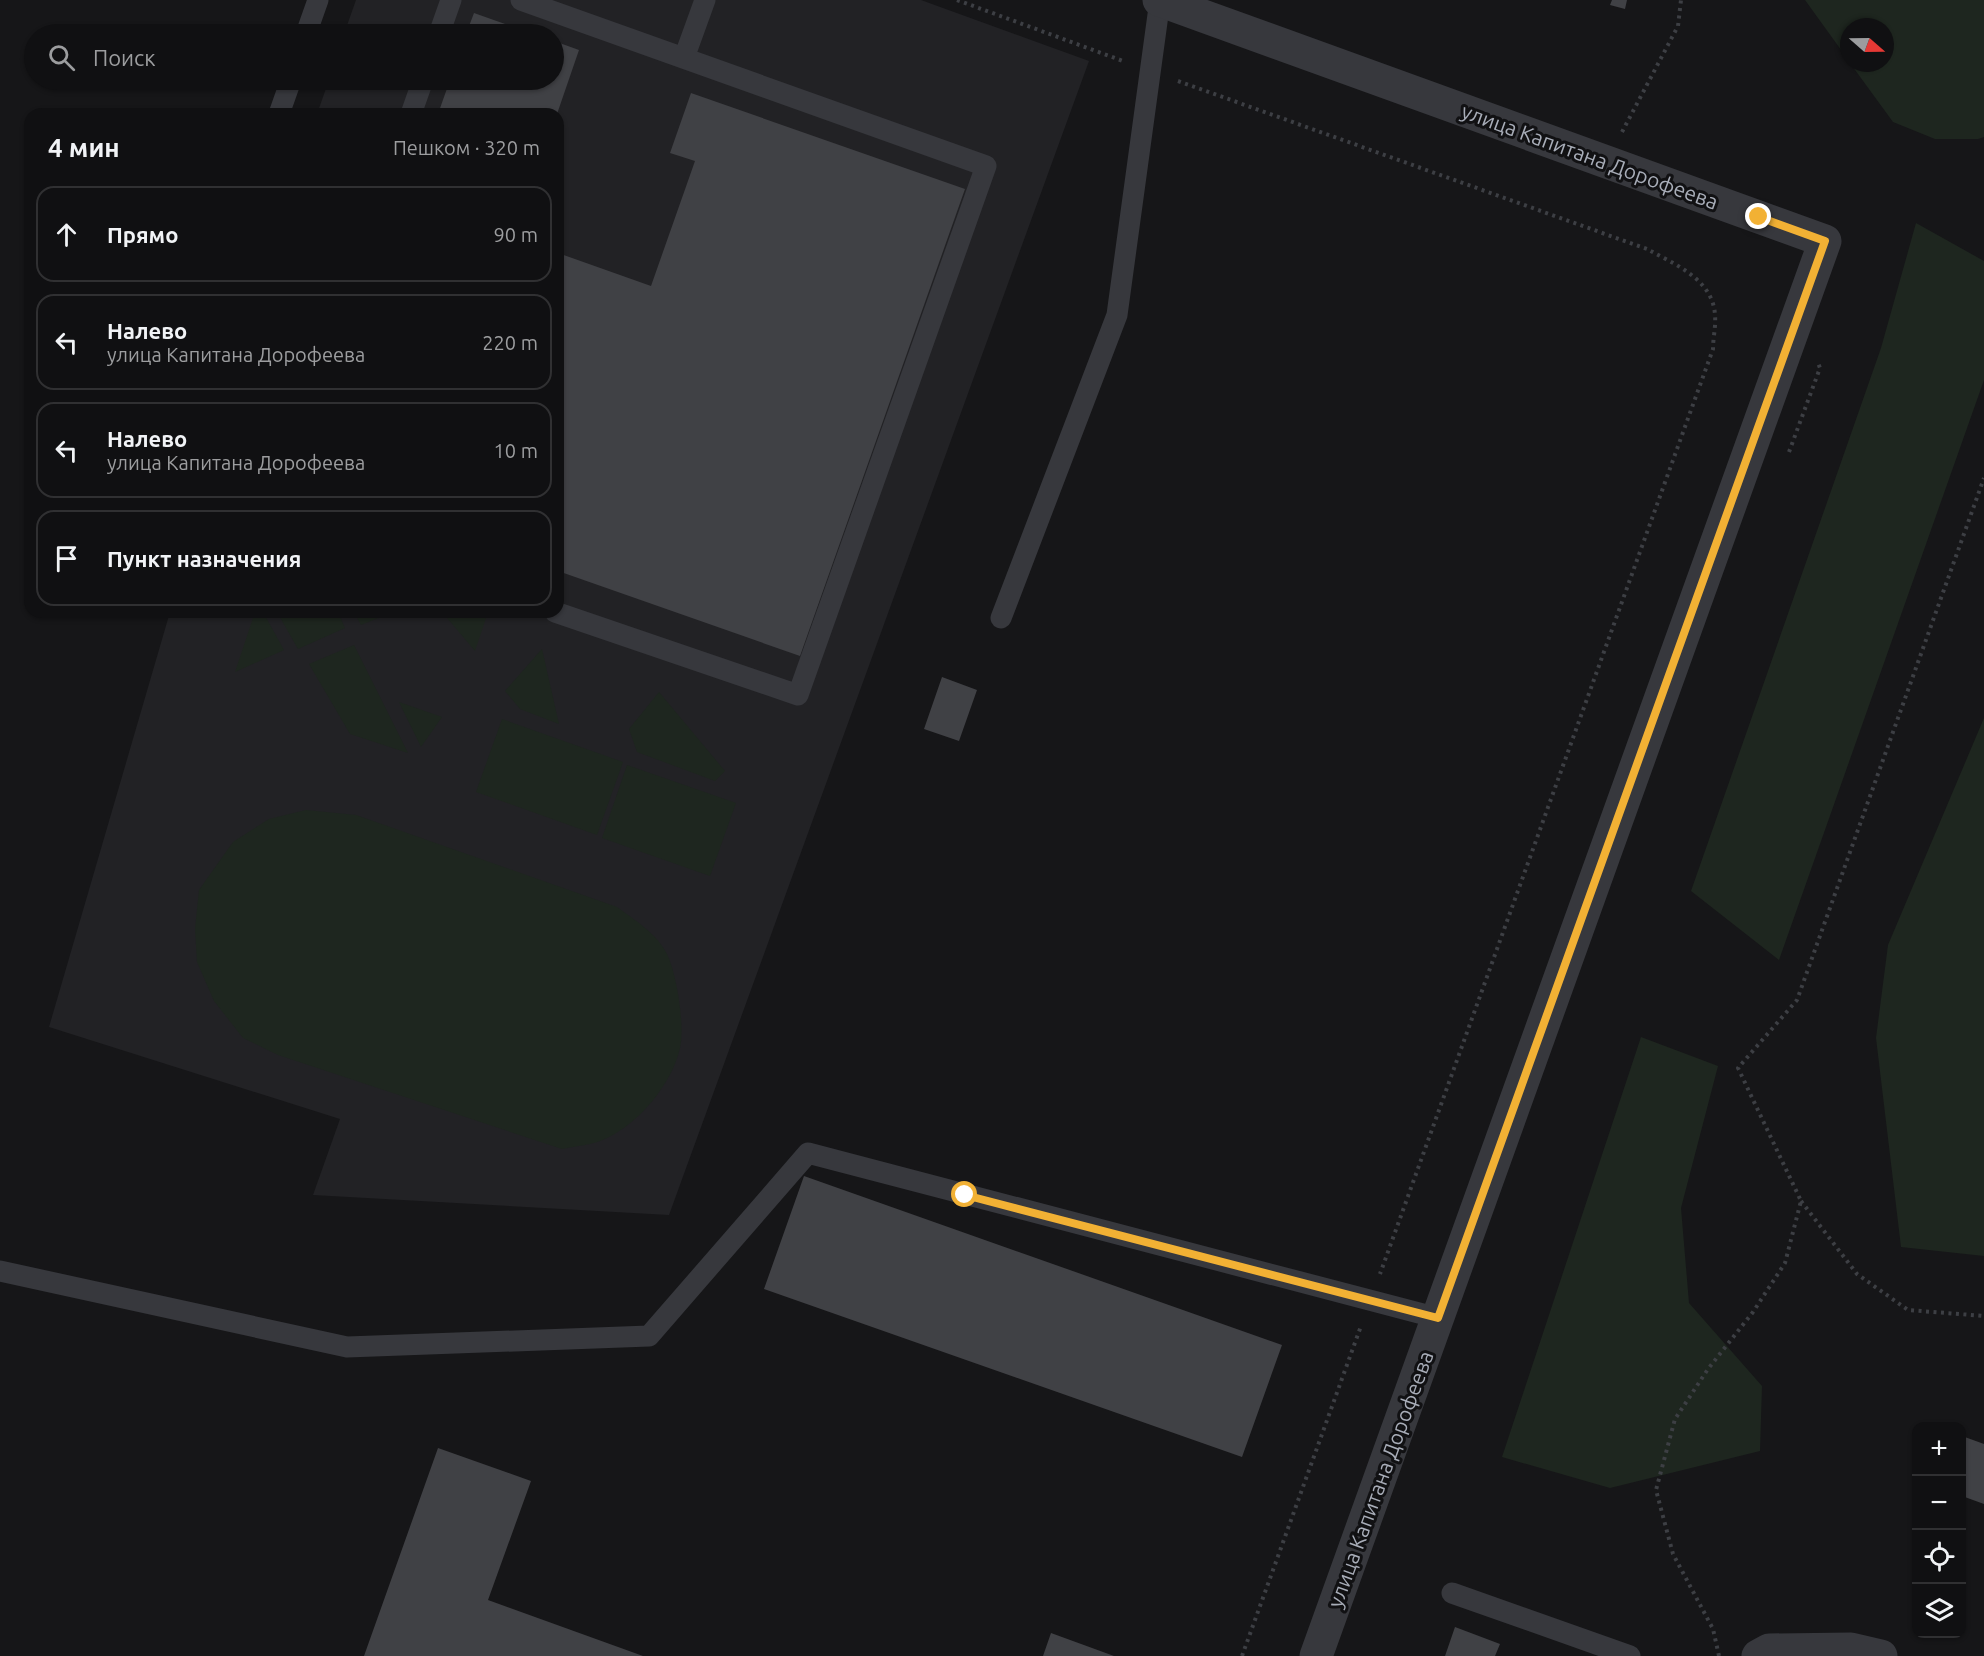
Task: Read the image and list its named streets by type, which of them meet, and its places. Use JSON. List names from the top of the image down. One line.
{"streets":{"street":["улица Капитана Дорофеева"]},"north":"right","page":{"search":"Поиск","heading":["4 мин","Пешком · 320 m"],"list":[["Прямо","90 m"],["Налево","улица Капитана Дорофеева","220 m"],["Налево","улица Капитана Дорофеева","10 m"],"Пункт назначения"],"map_buttons":["+","−"]}}
